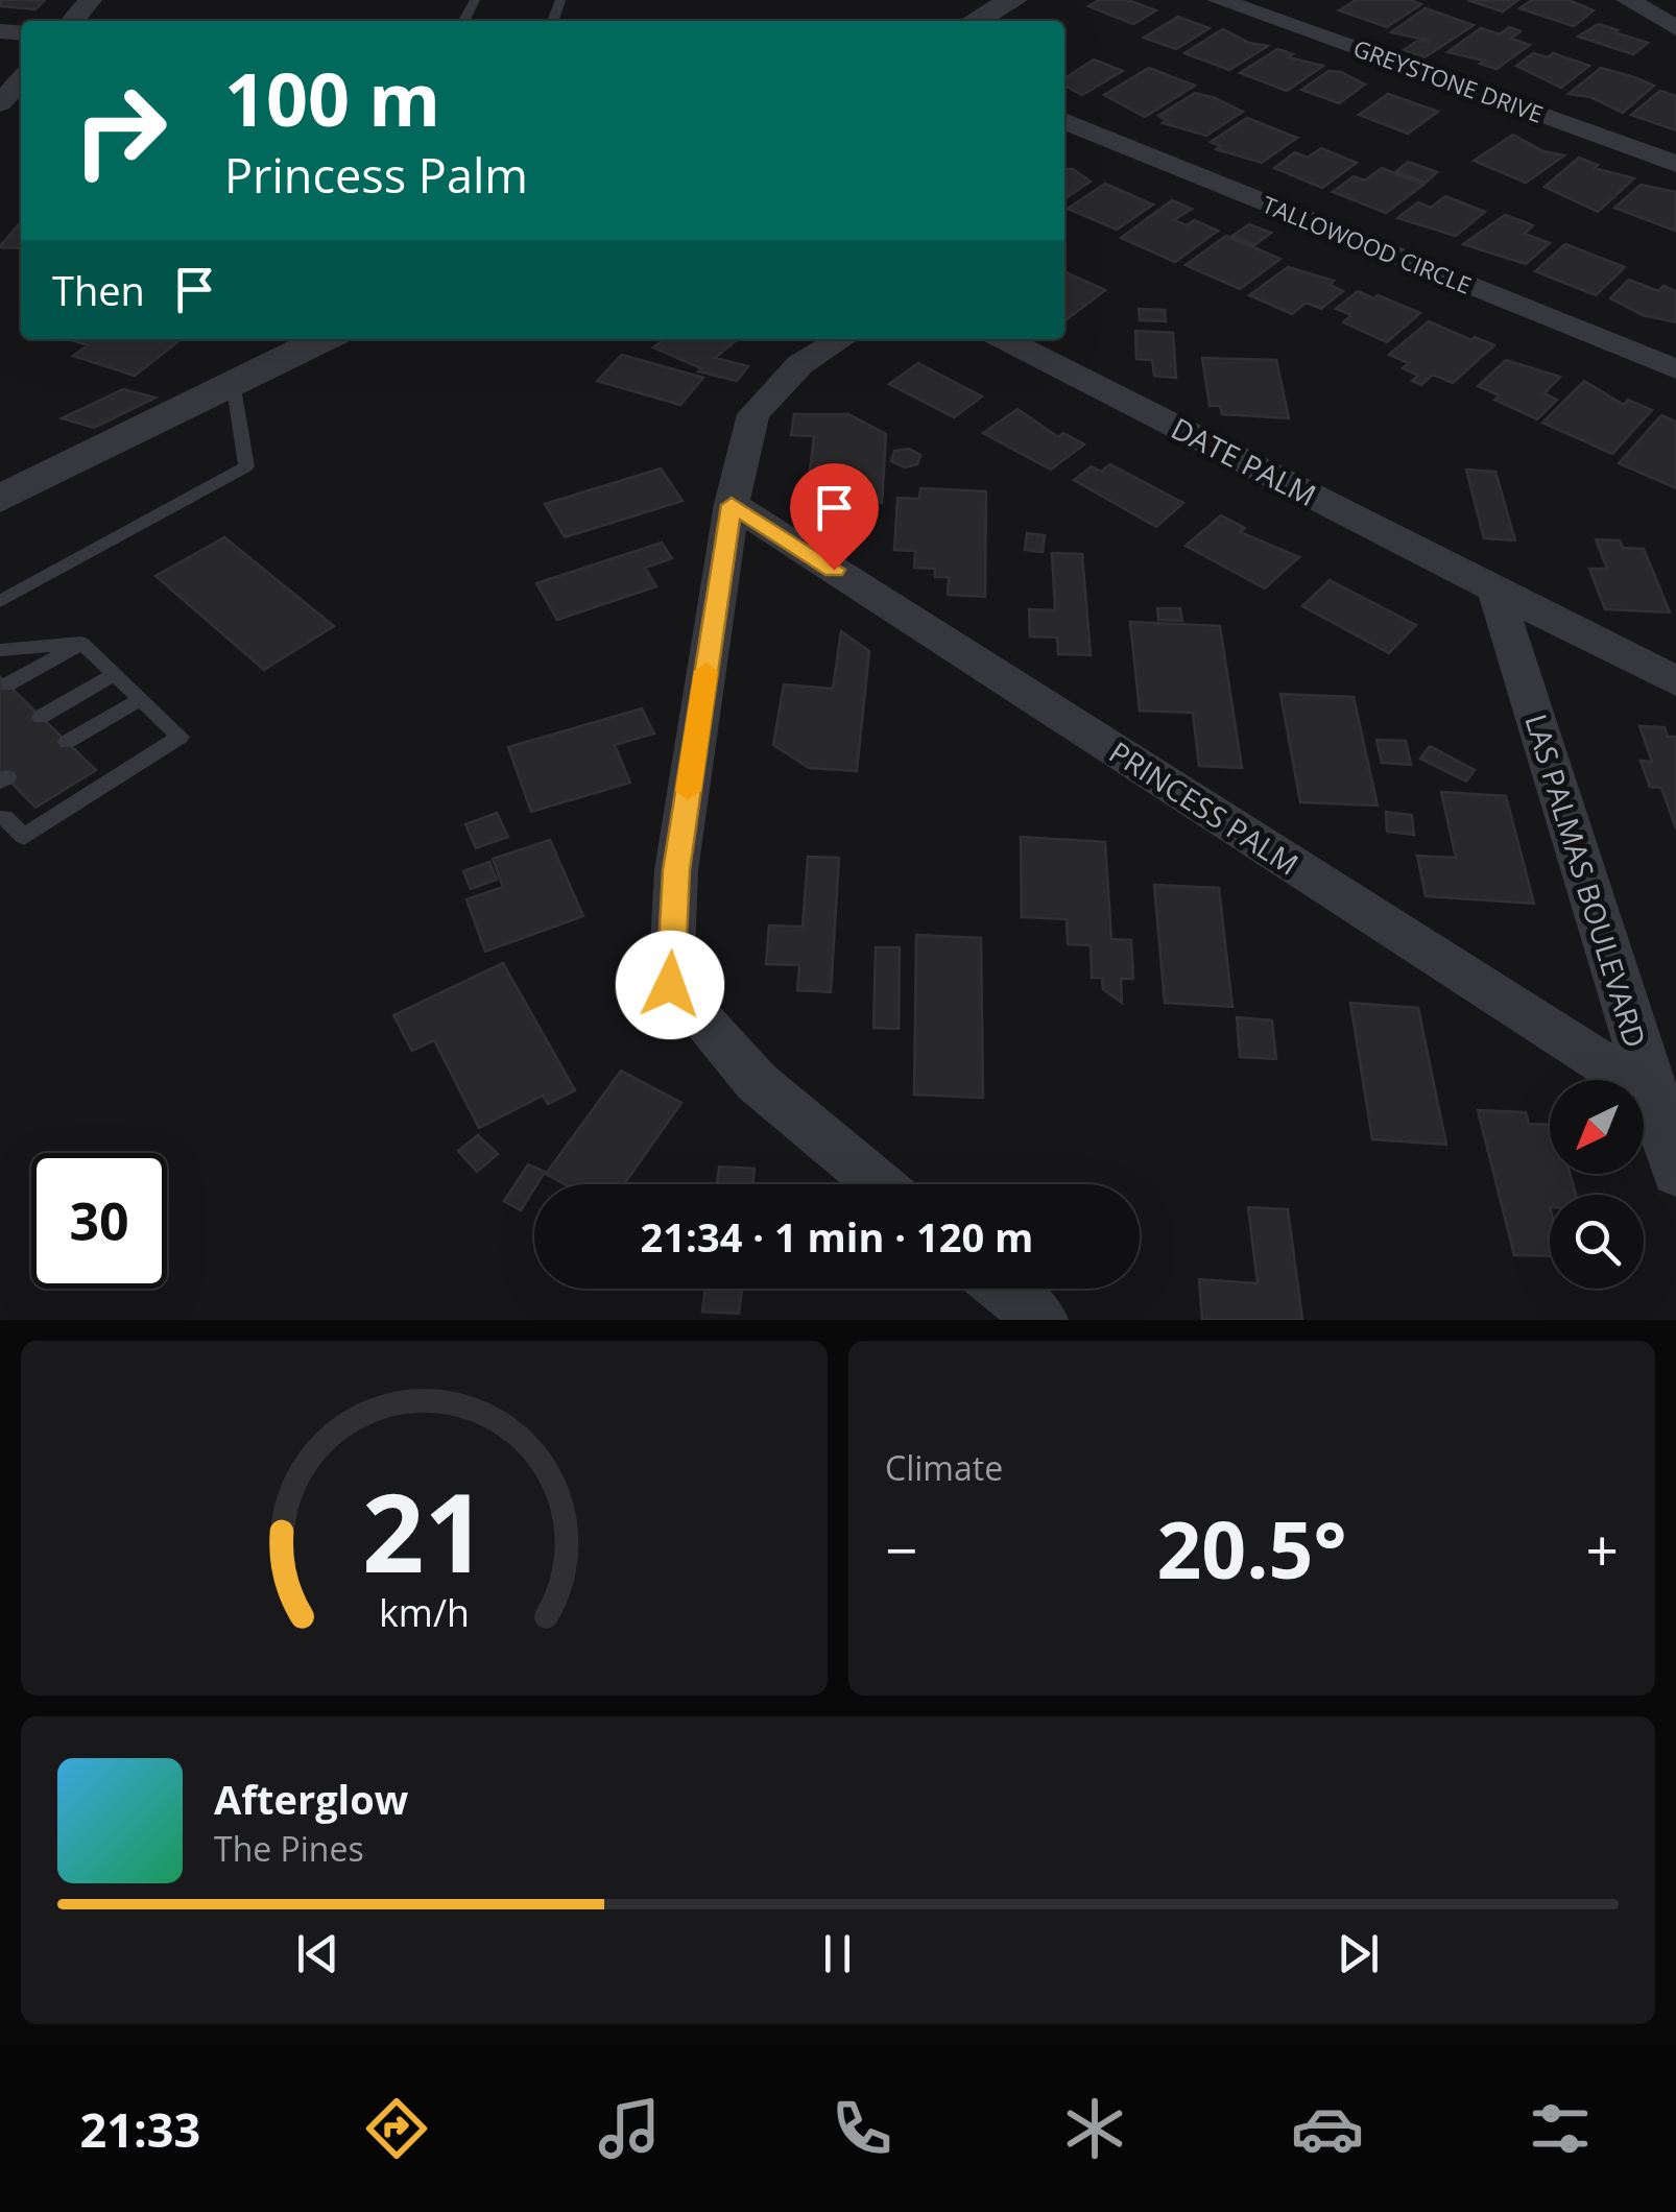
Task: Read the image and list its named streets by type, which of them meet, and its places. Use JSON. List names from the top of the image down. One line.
{"streets":{"street":["GREYSTONE DRIVE","TALLOWOOD CIRCLE","DATE PALM","PRINCESS PALM","LAS PALMAS BOULEVARD"]},"crossings":[["DATE PALM","LAS PALMAS BOULEVARD"],["PRINCESS PALM","LAS PALMAS BOULEVARD"]],"north":"bottom left","page":{"turn":["100 m","Princess Palm"],"then":"Then","limit":"30","trip":"21:34 · 1 min · 120 m","tile":"Climate","heat":["−","20.5°","+"],"song":["Afterglow","The Pines"],"tabs":"21:33","gauge":["21","km/h"]}}
